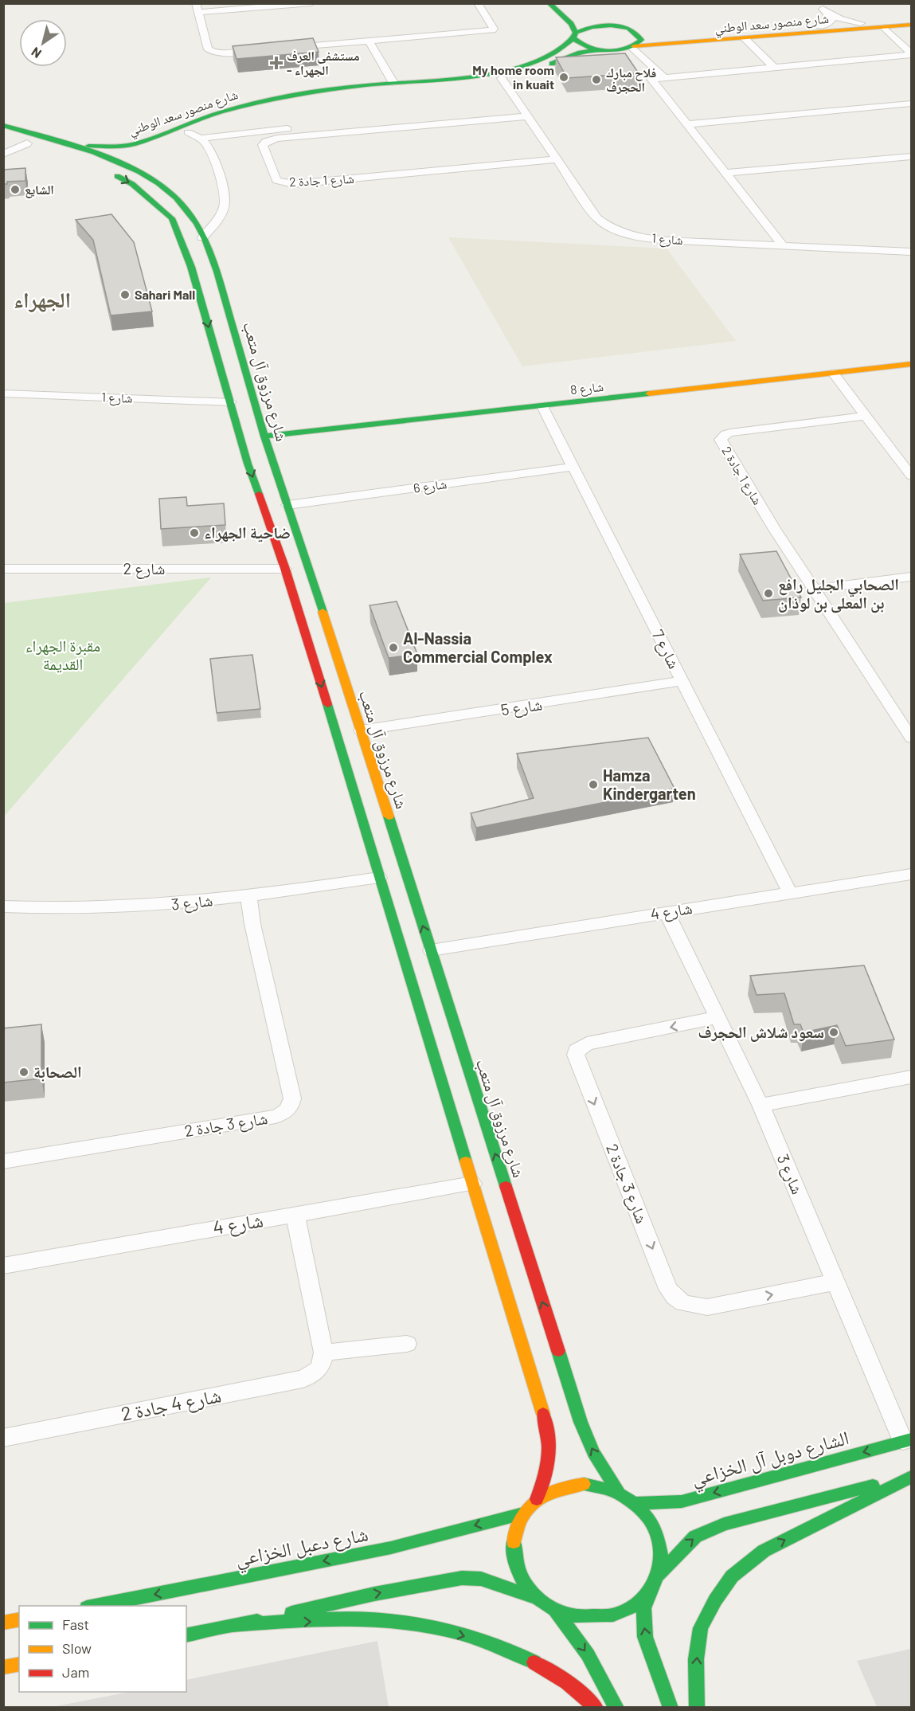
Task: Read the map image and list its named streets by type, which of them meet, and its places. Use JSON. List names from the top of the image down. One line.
{"streets":{"main road":["شارع منصور سعد الوطني","شارع مرزوق آل متعب","شارع 8","الشارع دوبل آل الخزاعي","شارع دعبل الخزاعي"],"street":["شارع 1 جادة 2","شارع 1","شارع 6","شارع 2","شارع 7","شارع 5","شارع 3","شارع 4","شارع 3 جادة 2","شارع 4 جادة 2"]},"crossings":[["شارع منصور سعد الوطني","شارع 1"],["شارع منصور سعد الوطني","شارع مرزوق آل متعب"],["شارع 1 جادة 2","شارع 1"],["شارع 1","شارع مرزوق آل متعب"],["شارع مرزوق آل متعب","شارع 8"],["شارع مرزوق آل متعب","شارع 6"],["شارع مرزوق آل متعب","شارع 2"],["شارع مرزوق آل متعب","شارع 5"],["شارع مرزوق آل متعب","شارع 3"],["شارع مرزوق آل متعب","شارع 4"],["شارع مرزوق آل متعب","الشارع دوبل آل الخزاعي"],["شارع مرزوق آل متعب","شارع دعبل الخزاعي"],["شارع 8","شارع 7"],["شارع 6","شارع 7"],["شارع 7","شارع 5"],["شارع 7","شارع 4"],["شارع 3","شارع 4"],["شارع 3","شارع 3 جادة 2"],["شارع 3","الشارع دوبل آل الخزاعي"],["الشارع دوبل آل الخزاعي","شارع دعبل الخزاعي"]],"districts":["الجهراء"],"parks":["مقبرة الجهراء القديمة"],"places":{"health":["مستشفى العرف - الجهراء"],"other":["My home room in kuait","فلاح مبارك الحجرف","الشايع","Sahari Mall","ضاحية الجهراء","الصحابي الجليل رافع بن المعلى بن لوذان","Al-Nassia Commercial Complex","Hamza Kindergarten","سعود شلاش الحجرف","الصحابة"]},"legend":["Fast","Slow","Jam"],"north":"bottom left"}
